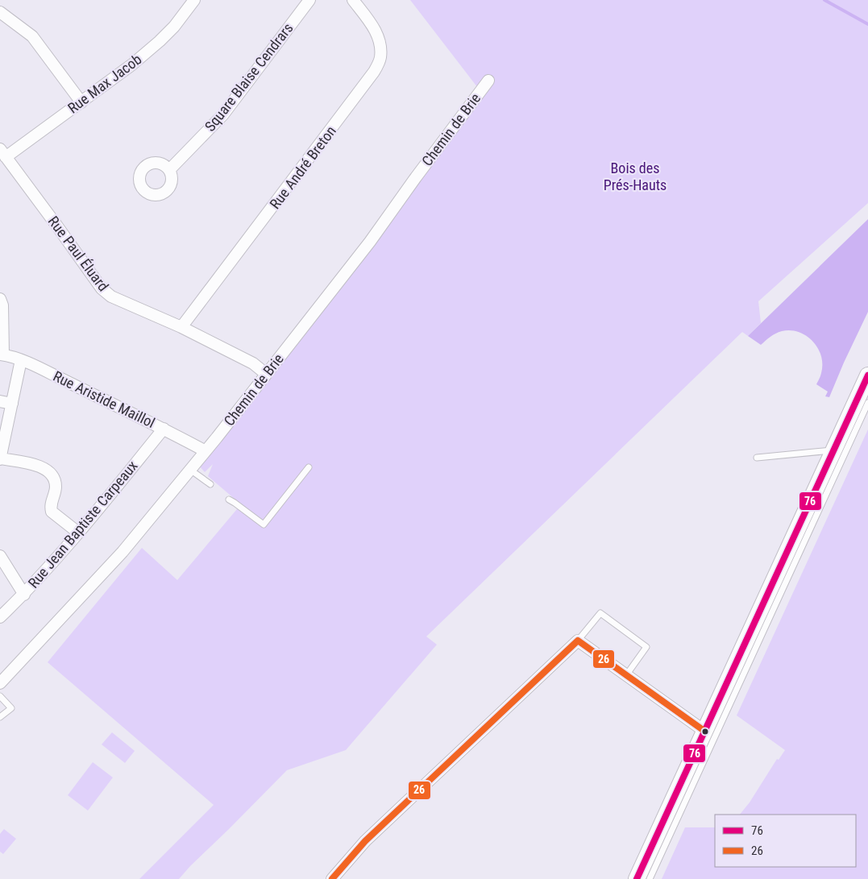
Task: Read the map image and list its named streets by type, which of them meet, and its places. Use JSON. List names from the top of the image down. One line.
{"streets":{"street":["Square Blaise Cendrars","Rue Max Jacob","Chemin de Brie","Rue André Breton","Rue Paul Éluard","Rue Aristide Maillol","Rue Jean Baptiste Carpeaux"]},"crossings":[["Rue Max Jacob","Rue Paul Éluard"],["Chemin de Brie","Rue Paul Éluard"],["Chemin de Brie","Rue Aristide Maillol"],["Rue André Breton","Rue Paul Éluard"],["Rue Aristide Maillol","Rue Jean Baptiste Carpeaux"]],"parks":["Bois des Prés-Hauts"],"lines":["transit line 76","transit line 26"],"legend":["76","26"]}
